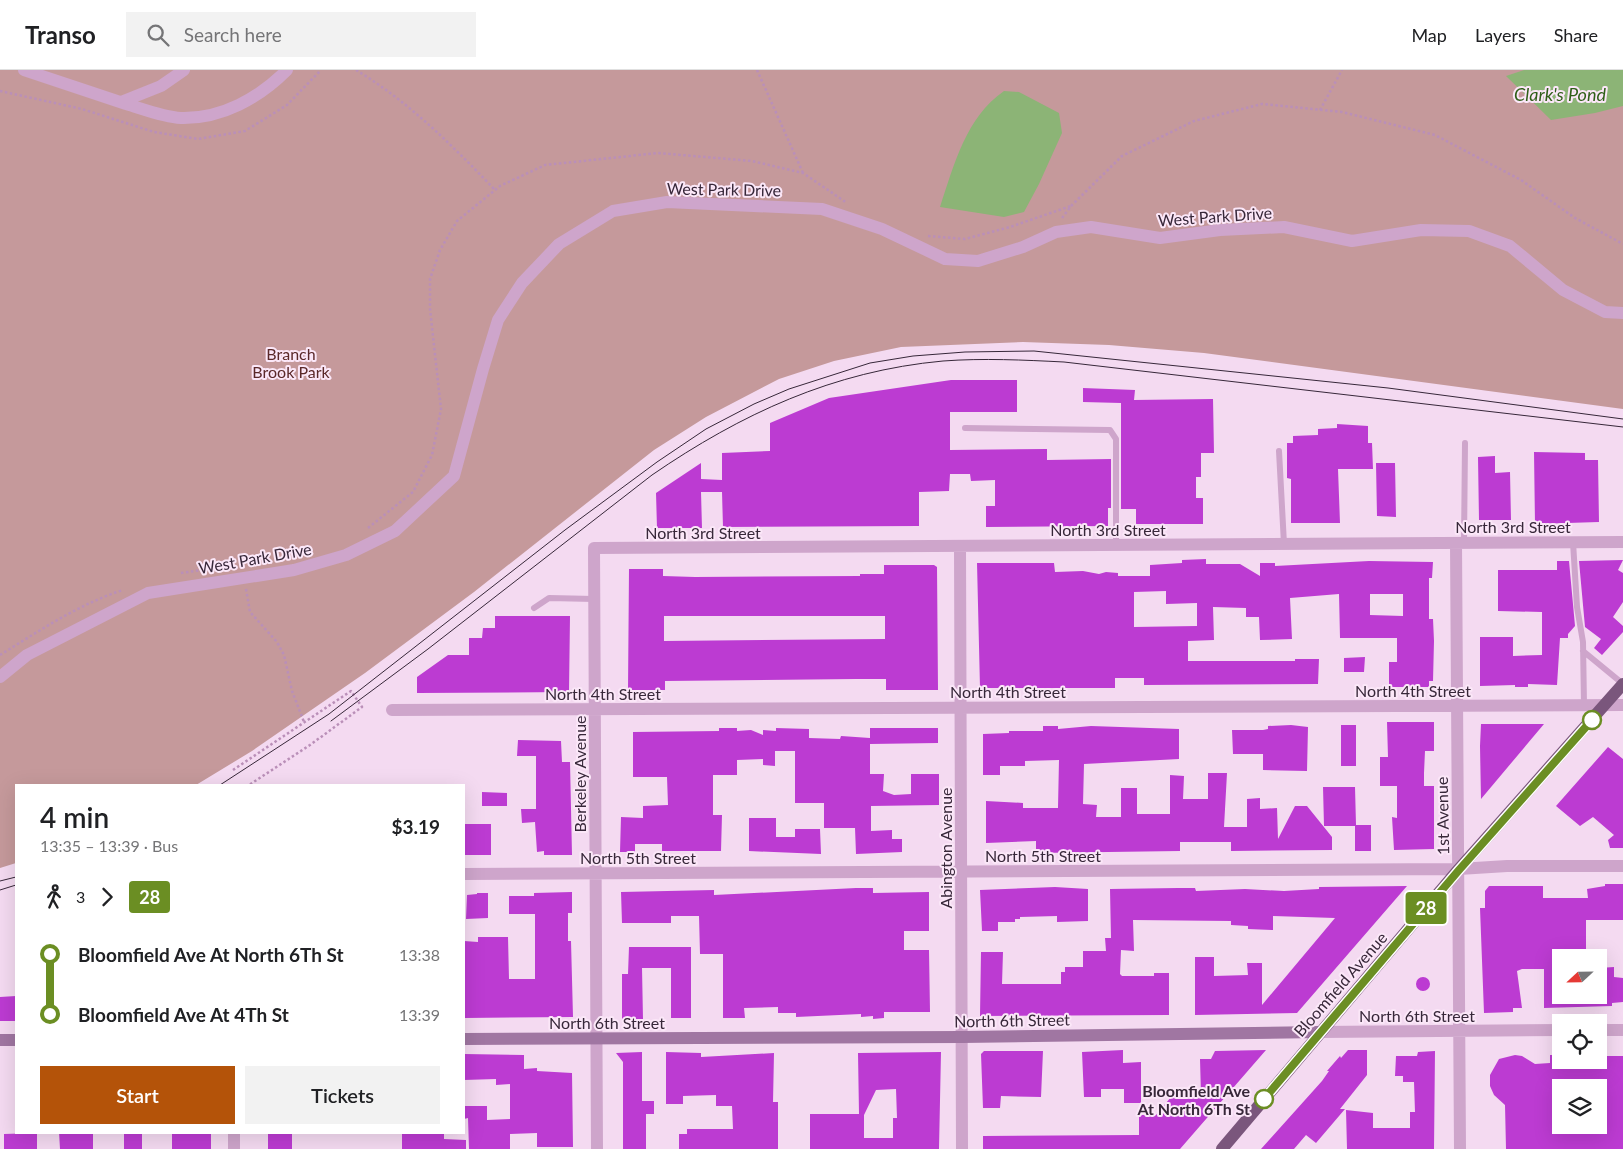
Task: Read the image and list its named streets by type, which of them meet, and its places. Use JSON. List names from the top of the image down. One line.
{"streets":{"main road":["Bloomfield Avenue"],"street":["West Park Drive","North 3rd Street","North 4th Street","Berkeley Avenue","1st Avenue","Abington Avenue","North 5th Street","North 6th Street"]},"crossings":[["North 3rd Street","Berkeley Avenue"],["North 3rd Street","1st Avenue"],["North 3rd Street","Abington Avenue"],["North 4th Street","Berkeley Avenue"],["North 4th Street","1st Avenue"],["North 4th Street","Abington Avenue"],["North 4th Street","Bloomfield Avenue"],["Berkeley Avenue","North 5th Street"],["Berkeley Avenue","North 6th Street"],["1st Avenue","North 5th Street"],["1st Avenue","Bloomfield Avenue"],["1st Avenue","North 6th Street"],["Abington Avenue","North 5th Street"],["Abington Avenue","North 6th Street"],["North 5th Street","Bloomfield Avenue"],["Bloomfield Avenue","North 6th Street"]],"water":["Clark's Pond"],"parks":["Branch Brook Park"],"places":["Bloomfield Ave At North 6Th St"],"lines":["bus line 28"],"north":"left","page":{"header":"Transo","search":"Search here","nav":["Map","Layers","Share"],"on_map":"28","heading":["4 min","13:35 – 13:39 · Bus","$3.19"],"legs":["3","28"],"list":[{"name":"Bloomfield Ave At North 6Th St","value":"13:38"},{"name":"Bloomfield Ave At 4Th St","value":"13:39"}],"buttons":["Start","Tickets"]}}
